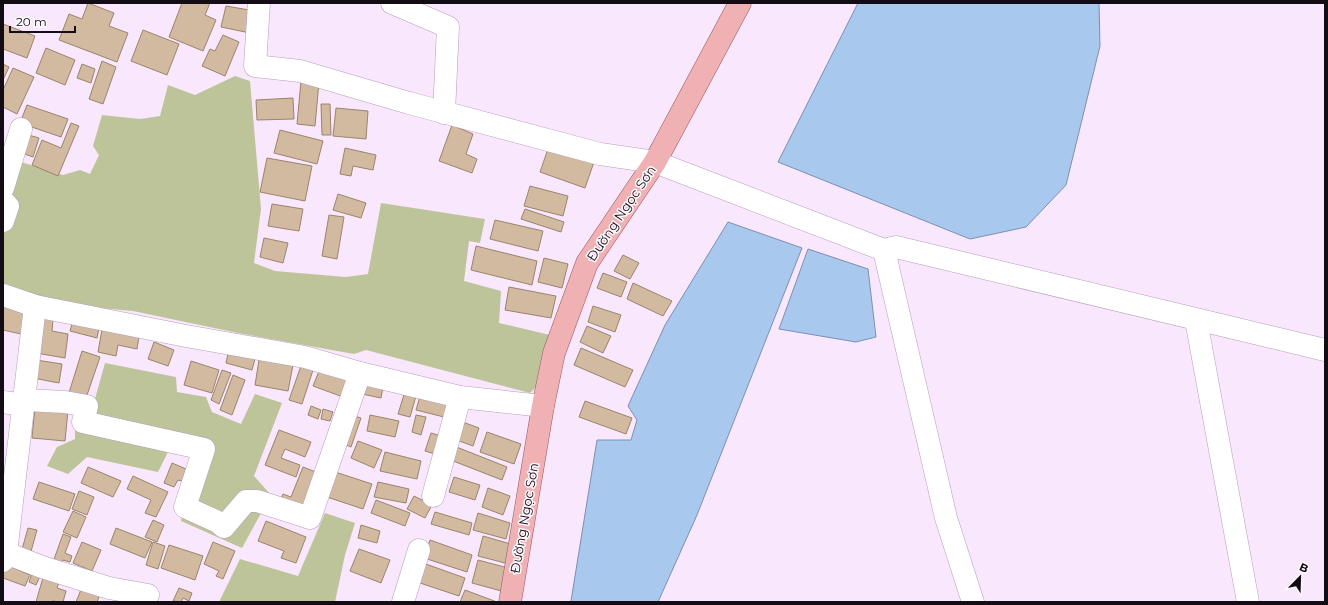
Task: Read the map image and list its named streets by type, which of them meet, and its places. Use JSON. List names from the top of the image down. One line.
{"streets":{"main road":["Đường Ngọc Sơn"]},"scale_bar":"20 m","north":"top right"}
